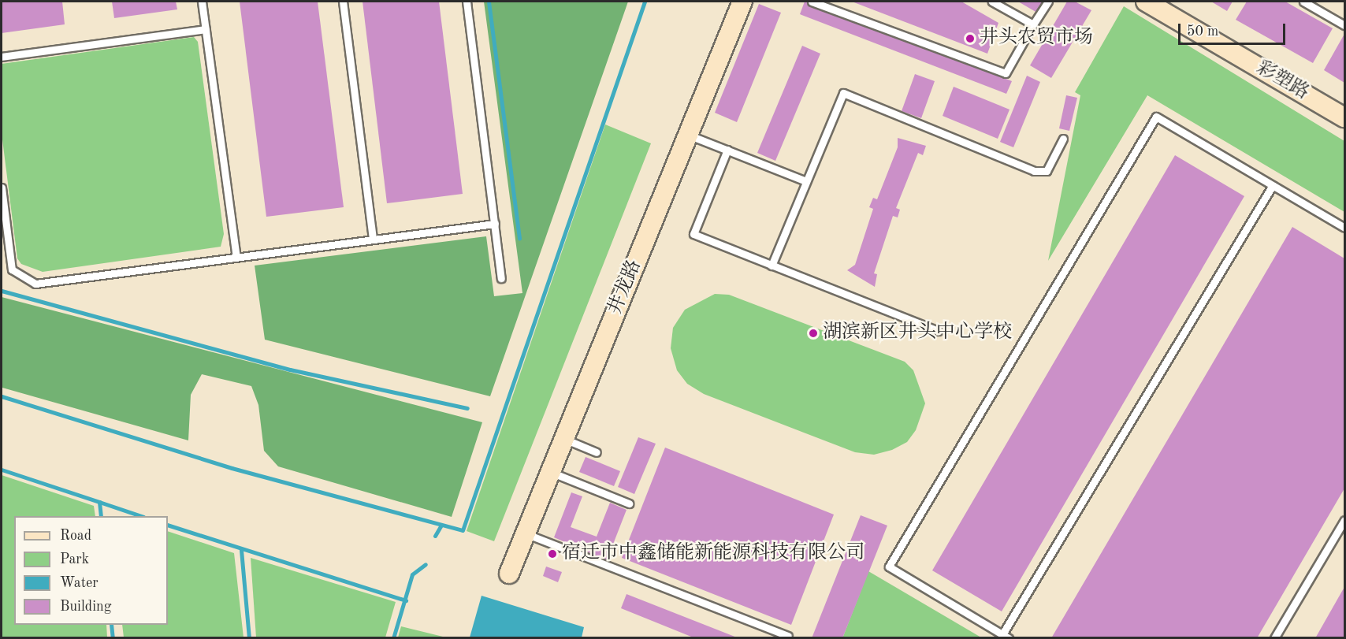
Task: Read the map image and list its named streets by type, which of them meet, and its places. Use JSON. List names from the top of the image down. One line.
{"streets":{"street":["彩塑路","井龙路"]},"places":["井头农贸市场","湖滨新区井头中心学校","宿迁市中鑫储能新能源科技有限公司"],"legend":["Road","Park","Water","Building"],"scale_bar":"50 m"}
